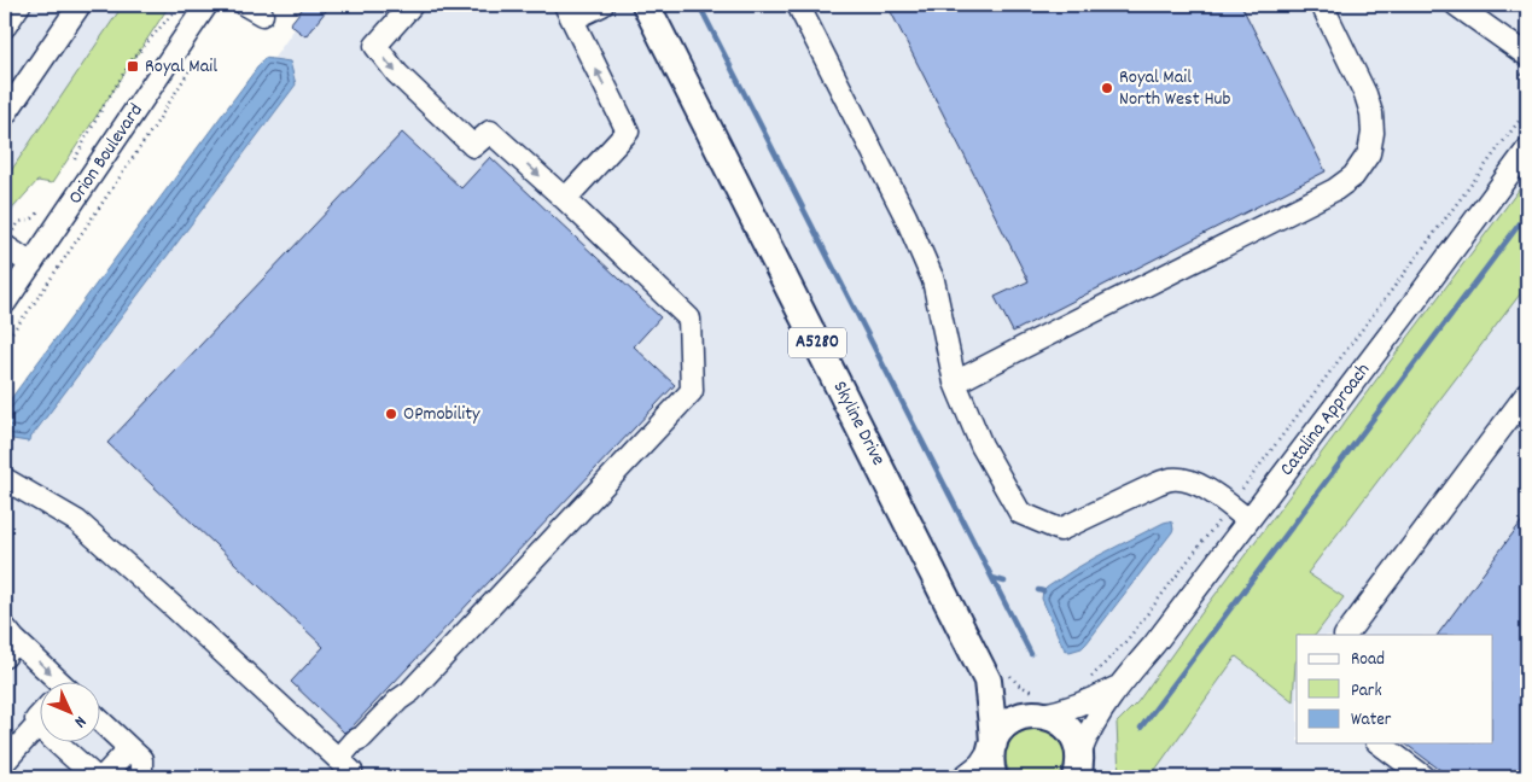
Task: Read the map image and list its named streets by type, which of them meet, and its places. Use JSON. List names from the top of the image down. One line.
{"streets":{"main road":["A5280","Skyline Drive"],"street":["Orion Boulevard","Catalina Approach"]},"crossings":[["A5280","Catalina Approach"],["A5280","Skyline Drive"],["Catalina Approach","Skyline Drive"]],"places":{"transit":["Royal Mail"],"other":["Royal Mail North West Hub","OPmobility"]},"legend":["Road","Park","Water"],"north":"bottom right"}
